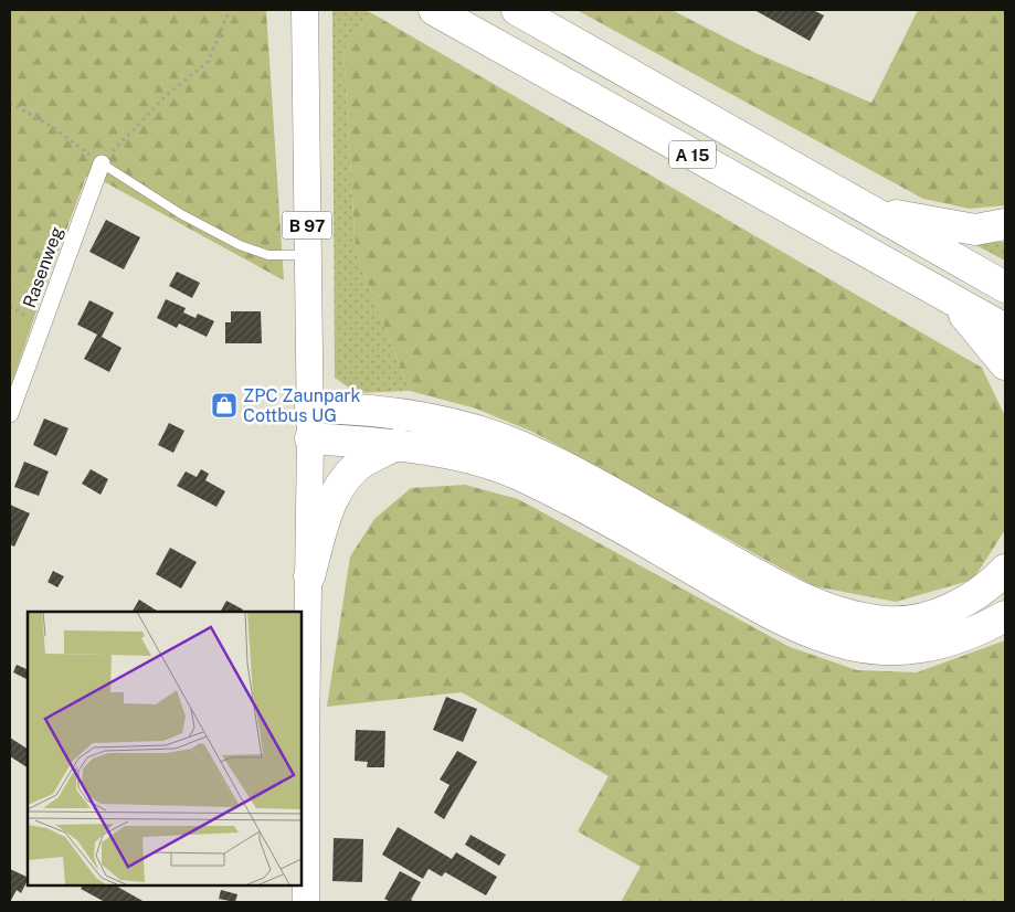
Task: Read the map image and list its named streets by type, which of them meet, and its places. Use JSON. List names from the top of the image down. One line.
{"streets":{"highway":["A 15"],"main road":["B 97"],"street":["Rasenweg"]},"places":{"shop":["ZPC Zaunpark Cottbus UG"]}}
